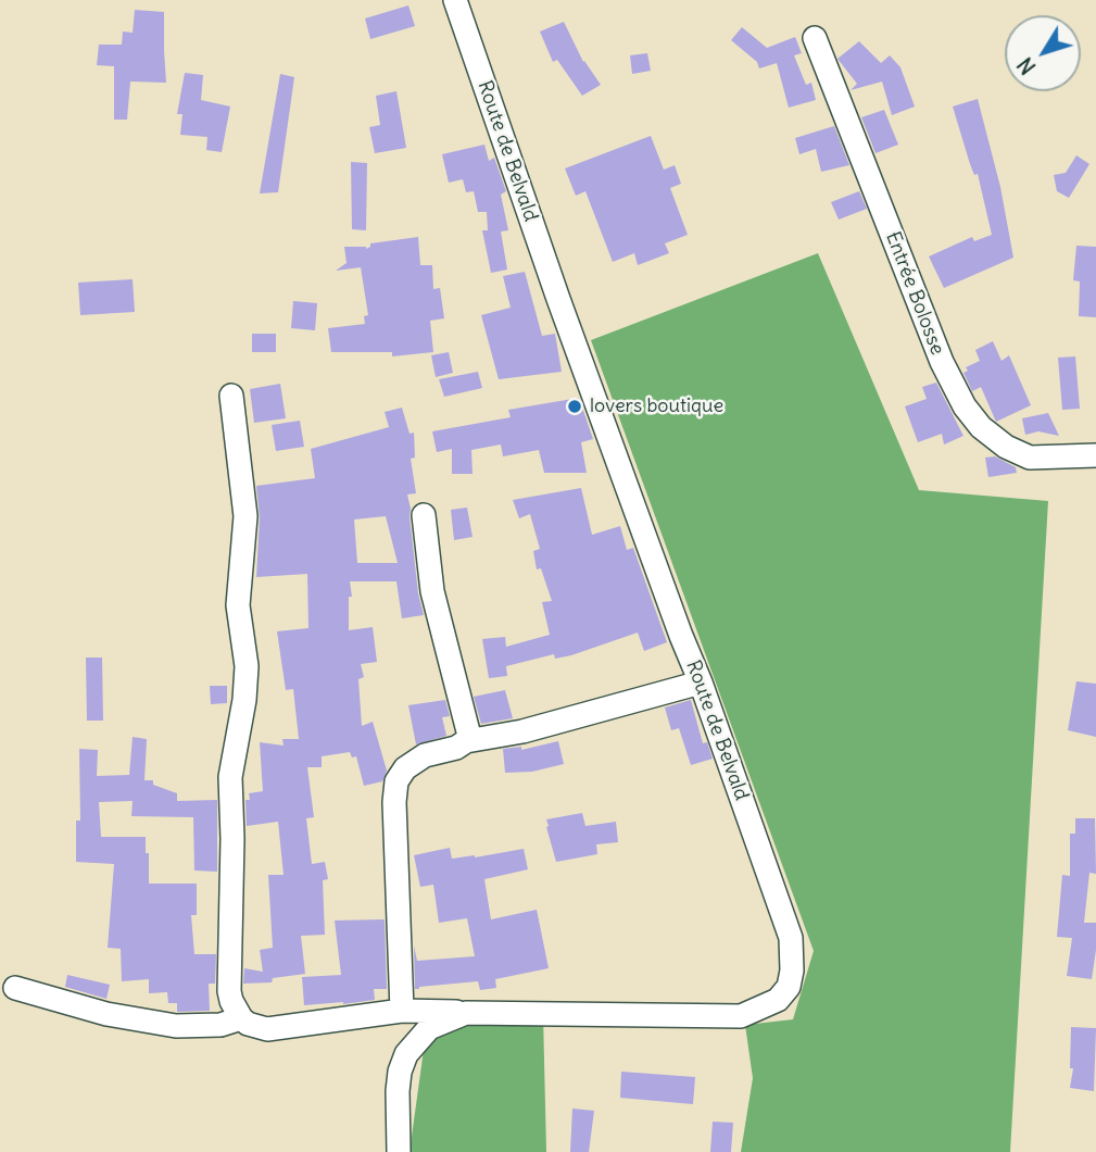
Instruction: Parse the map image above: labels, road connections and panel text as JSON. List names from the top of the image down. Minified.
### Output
{"streets":{"street":["Route de Belvald","Entrée Bolosse"]},"places":["lovers boutique"],"north":"bottom left"}
